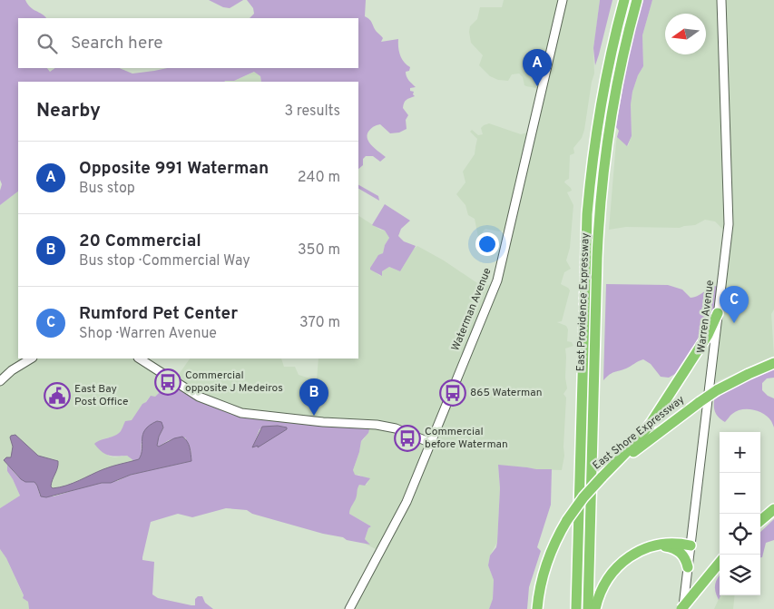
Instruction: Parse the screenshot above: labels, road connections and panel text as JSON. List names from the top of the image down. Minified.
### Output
{"streets":{"highway":["East Providence Expressway","East Shore Expressway"],"main road":["Waterman Avenue","Warren Avenue"]},"places":{"bus stop":["Commercial opposite J Medeiros","865 Waterman","Commercial before Waterman"],"public building":["East Bay Post Office"]},"north":"left","page":{"search":"Search here","pins":["A","C","B"],"heading":["Nearby","3 results"],"list":[{"mark":"A","name":"Opposite 991 Waterman","note":"Bus stop","value":"240 m"},{"mark":"B","name":"20 Commercial","note":"Bus stop · Commercial Way","value":"350 m"},{"mark":"C","name":"Rumford Pet Center","note":"Shop · Warren Avenue","value":"370 m"}],"map_buttons":["+","−"]}}
